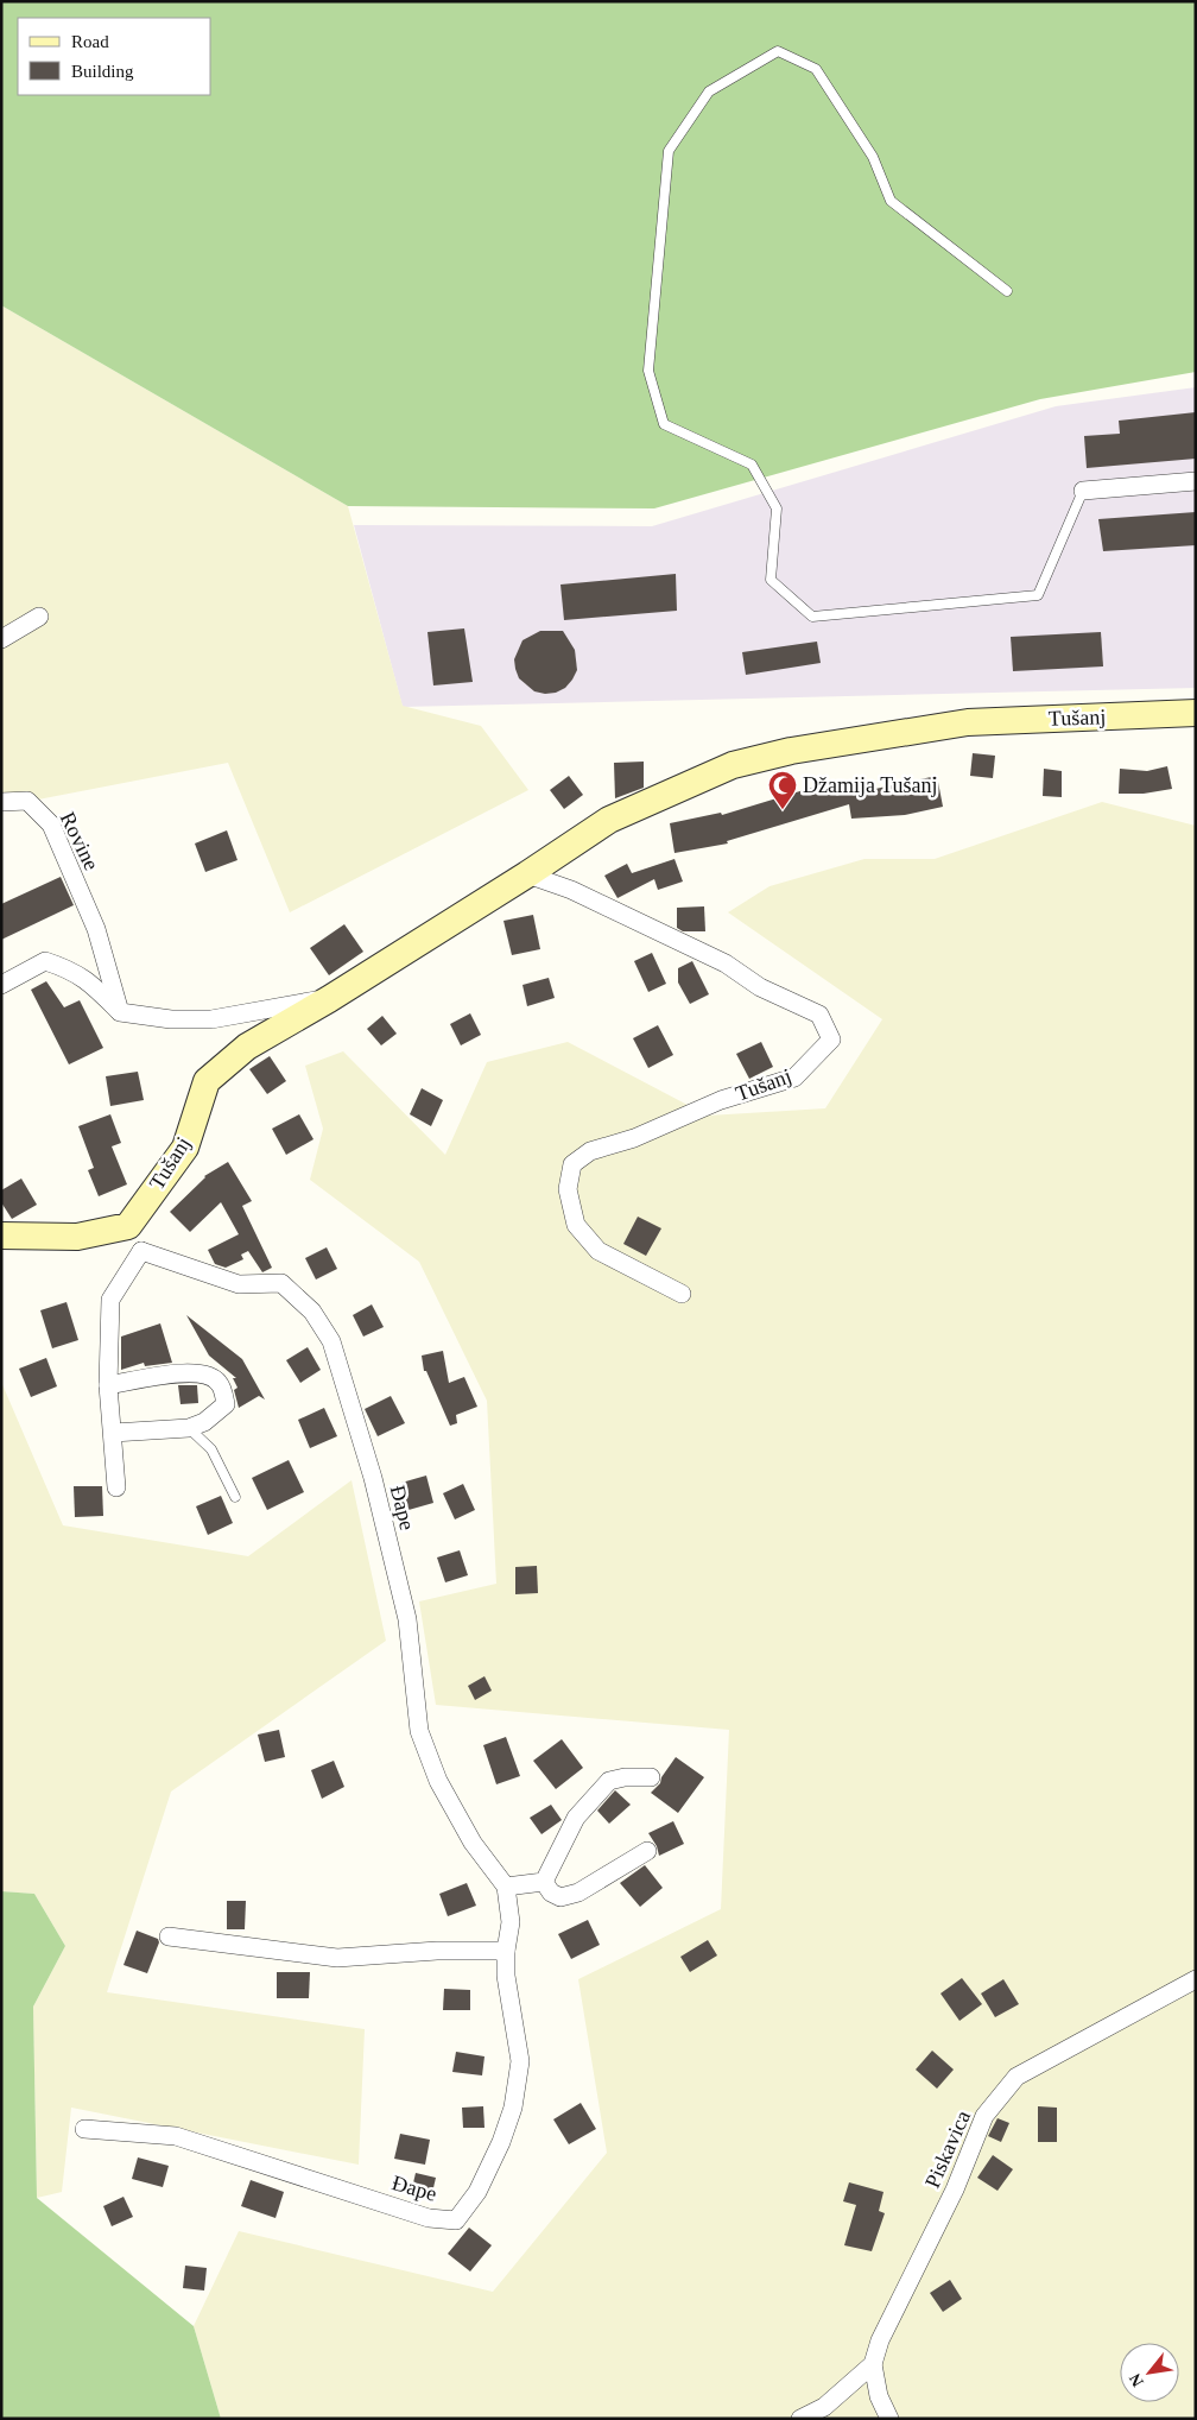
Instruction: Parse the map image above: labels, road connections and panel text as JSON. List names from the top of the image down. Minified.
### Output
{"streets":{"street":["Tušanj","Rovine","Đape","Piskavica"]},"crossings":[["Tušanj","Rovine"]],"places":{"mosque":["Džamija Tušanj"]},"legend":["Road","Building"],"north":"bottom left"}
